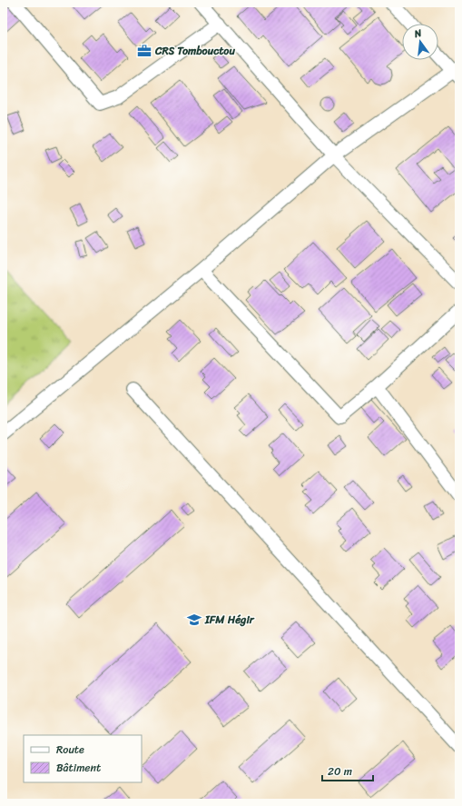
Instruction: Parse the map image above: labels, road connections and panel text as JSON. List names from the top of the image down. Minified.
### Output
{"places":{"office":["CRS Tombouctou"],"school or university":["IFM Hégir"]},"legend":["Route","Bâtiment"],"scale_bar":"20 m","north":"top"}
